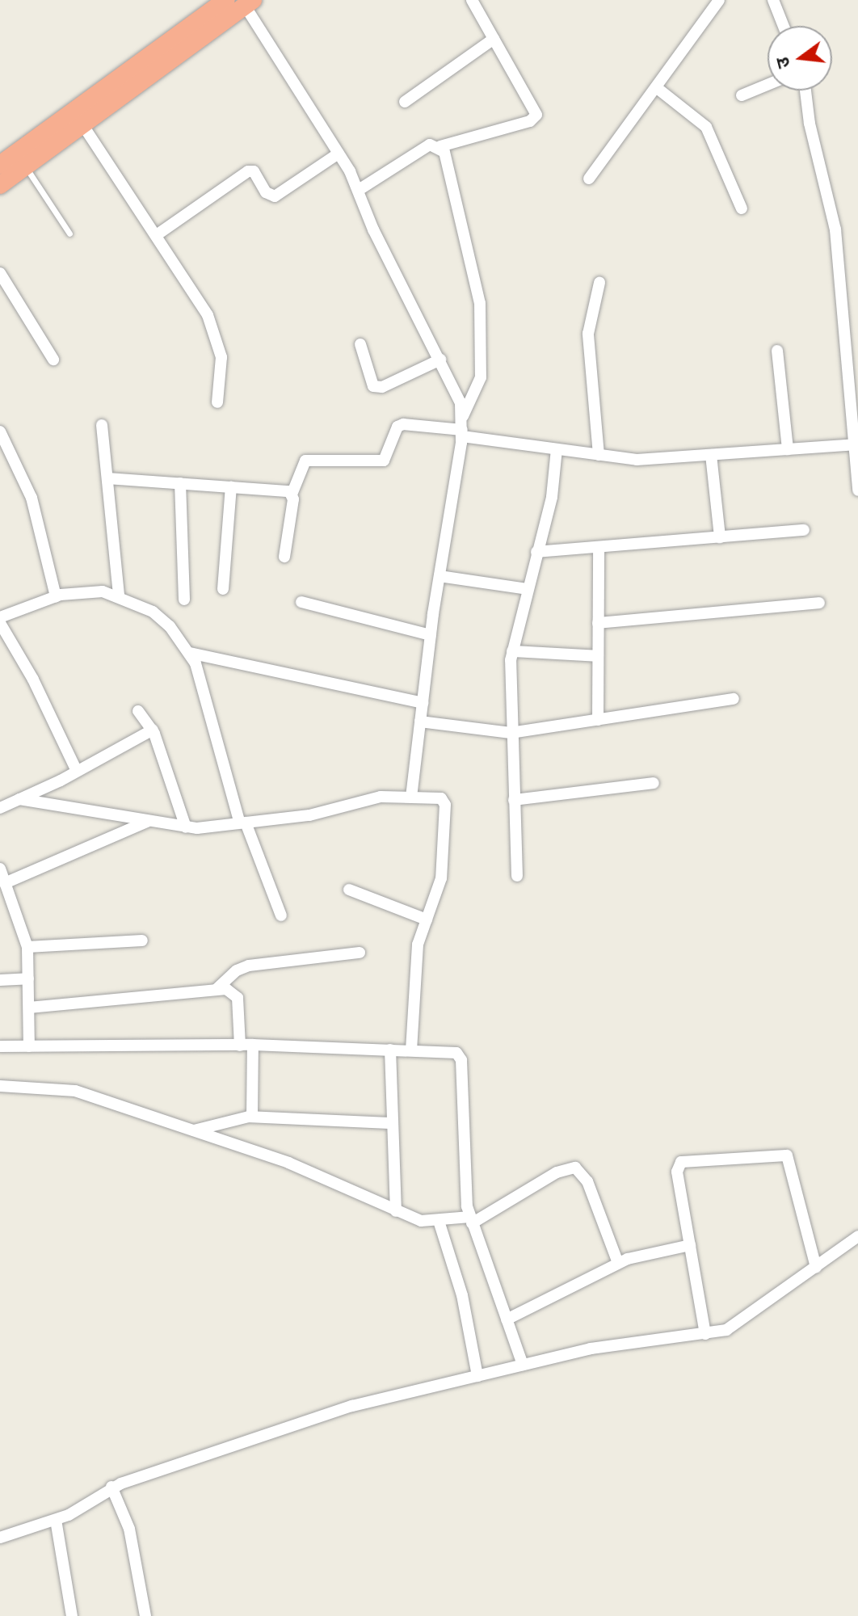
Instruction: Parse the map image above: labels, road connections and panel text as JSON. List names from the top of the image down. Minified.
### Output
{"north":"left"}
